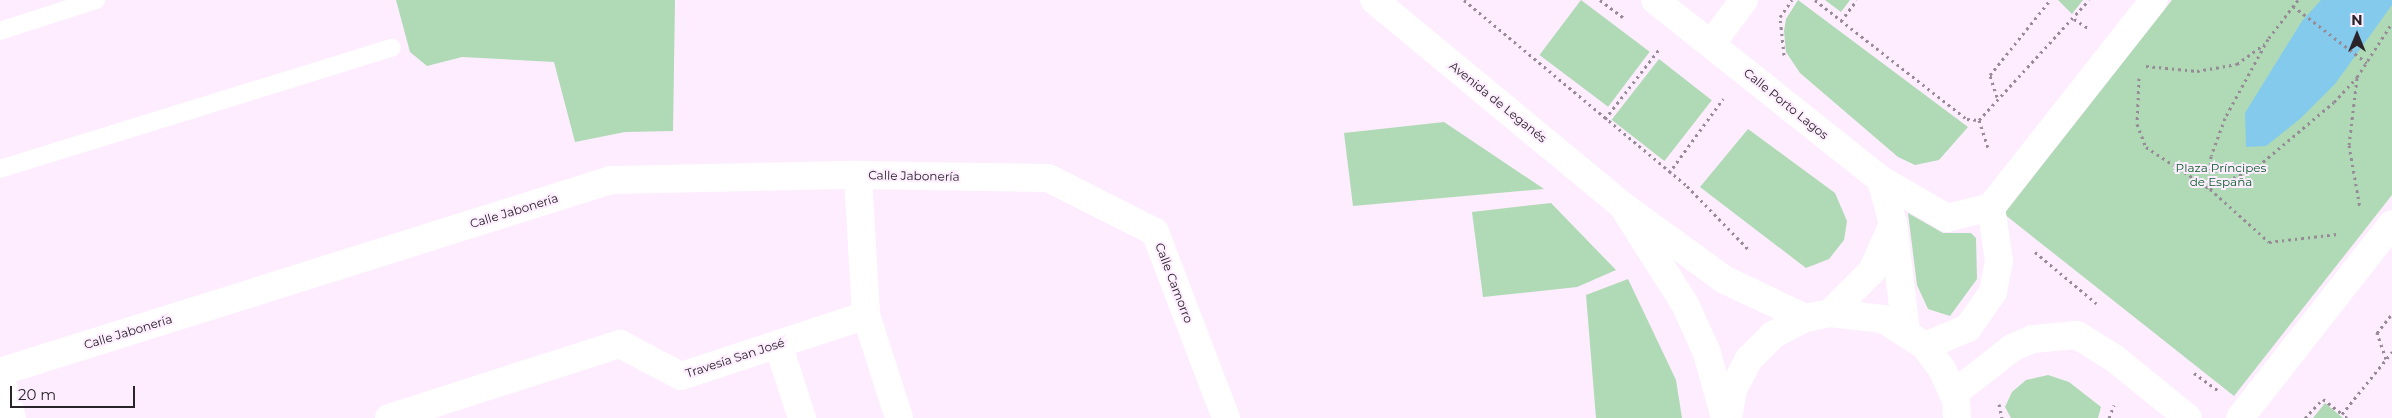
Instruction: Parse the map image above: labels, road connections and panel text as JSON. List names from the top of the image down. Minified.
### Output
{"streets":{"street":["Avenida de Leganés","Calle Porto Lagos","Calle Jabonería","Calle Camorro","Travesía San José"]},"crossings":[["Calle Jabonería","Calle Camorro"]],"parks":["Plaza Príncipes de España"],"scale_bar":"20 m","north":"top"}
